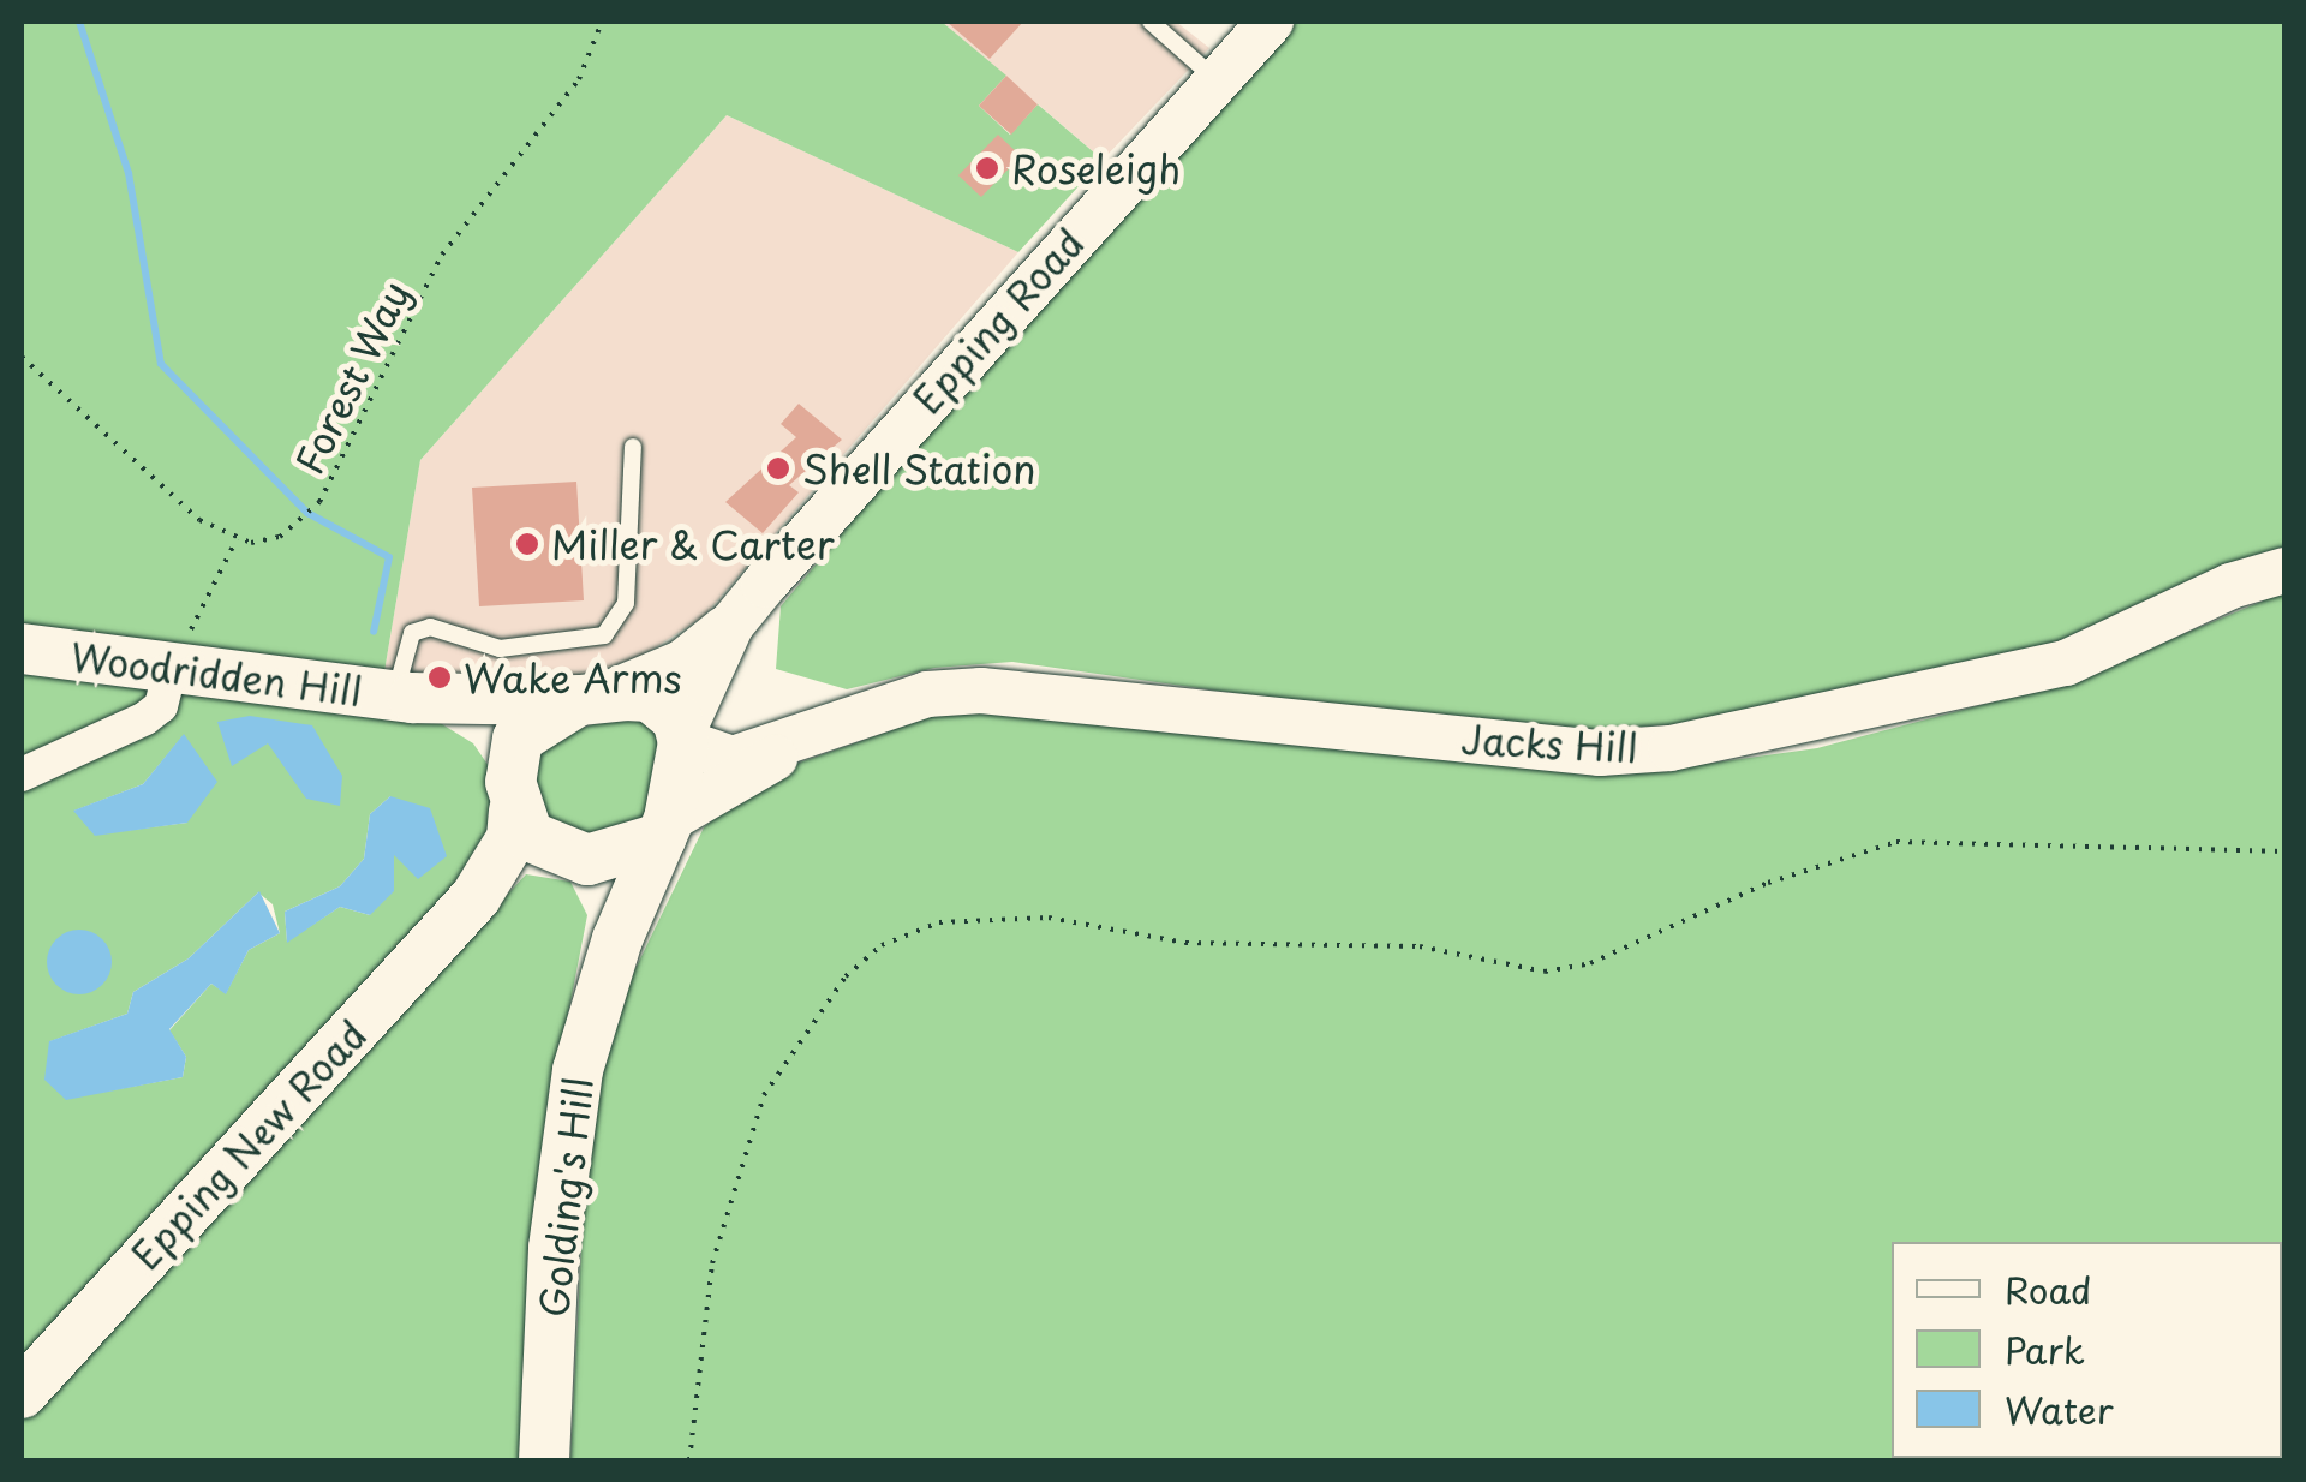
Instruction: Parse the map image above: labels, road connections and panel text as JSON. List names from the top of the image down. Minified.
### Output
{"streets":{"main road":["Epping Road","Woodridden Hill","Jacks Hill","Epping New Road","Golding's Hill"],"path":["Forest Way"]},"crossings":[["Epping Road","Woodridden Hill"],["Epping Road","Epping New Road"],["Epping Road","Golding's Hill"],["Woodridden Hill","Epping New Road"],["Woodridden Hill","Golding's Hill"],["Epping New Road","Golding's Hill"]],"places":["Roseleigh","Shell Station","Miller & Carter","Wake Arms"],"legend":["Road","Park","Water"]}
